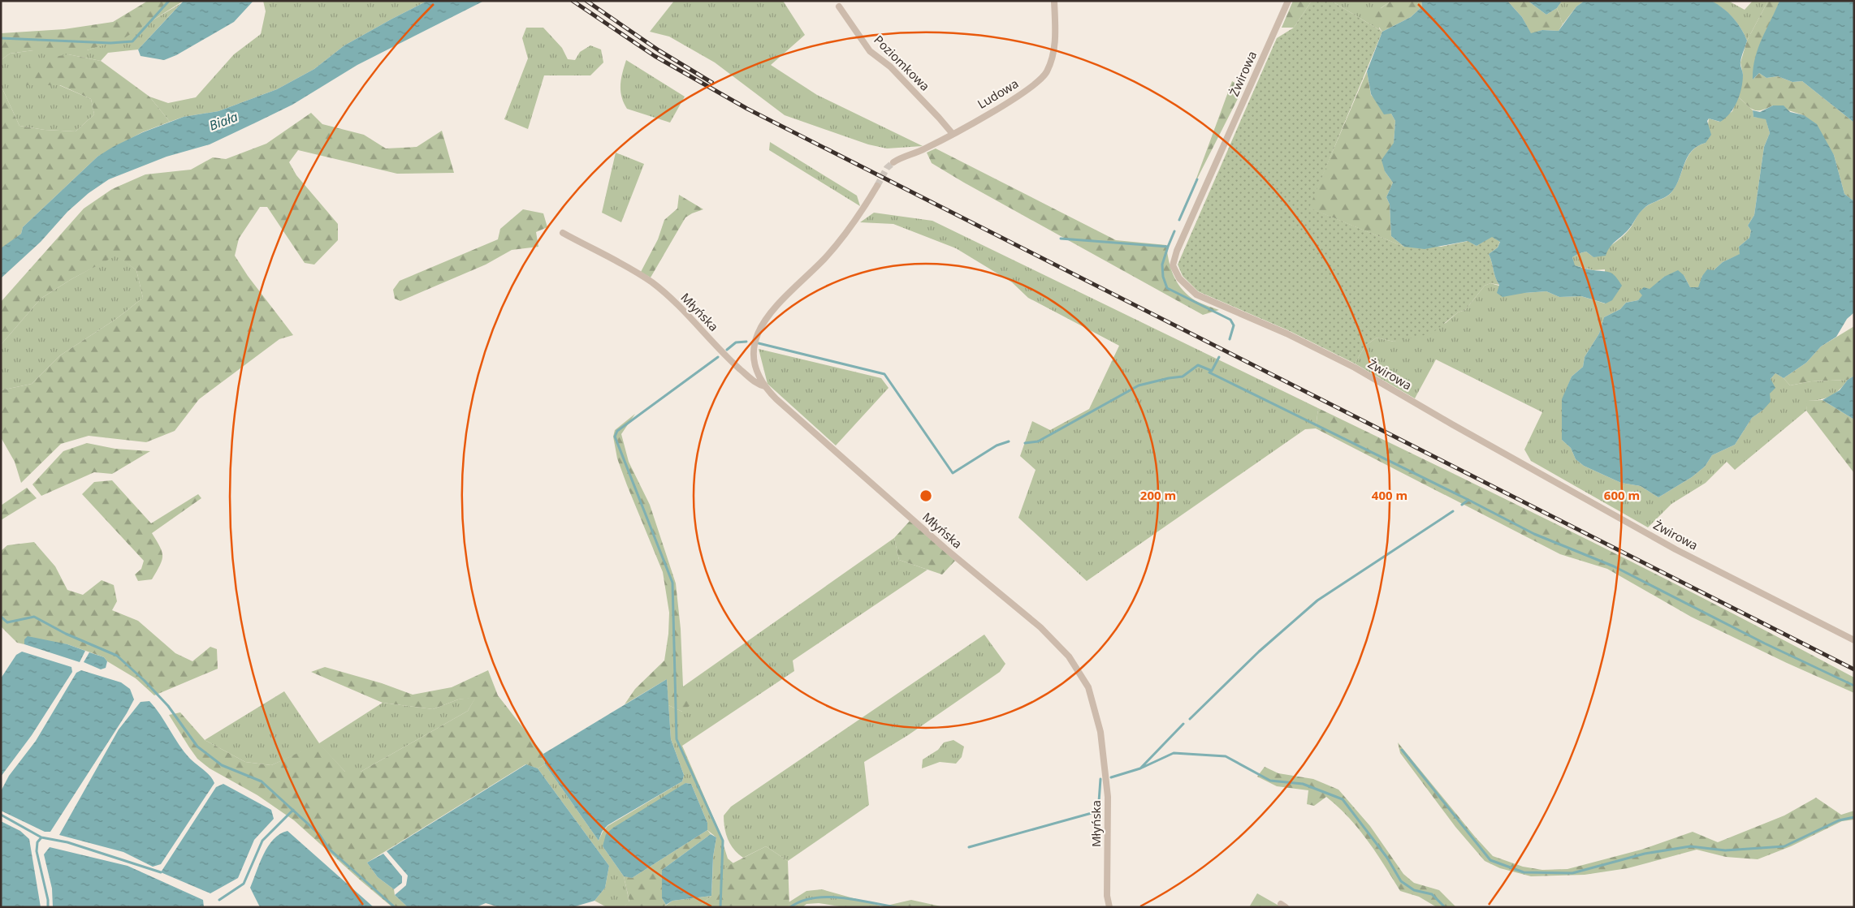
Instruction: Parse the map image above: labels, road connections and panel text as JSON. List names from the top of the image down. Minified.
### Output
{"streets":{"street":["Poziomkowa","Żwirowa","Ludowa","Młyńska"]},"crossings":[["Poziomkowa","Ludowa"]],"water":["Biała"],"rings":["200 m","400 m","600 m"]}
